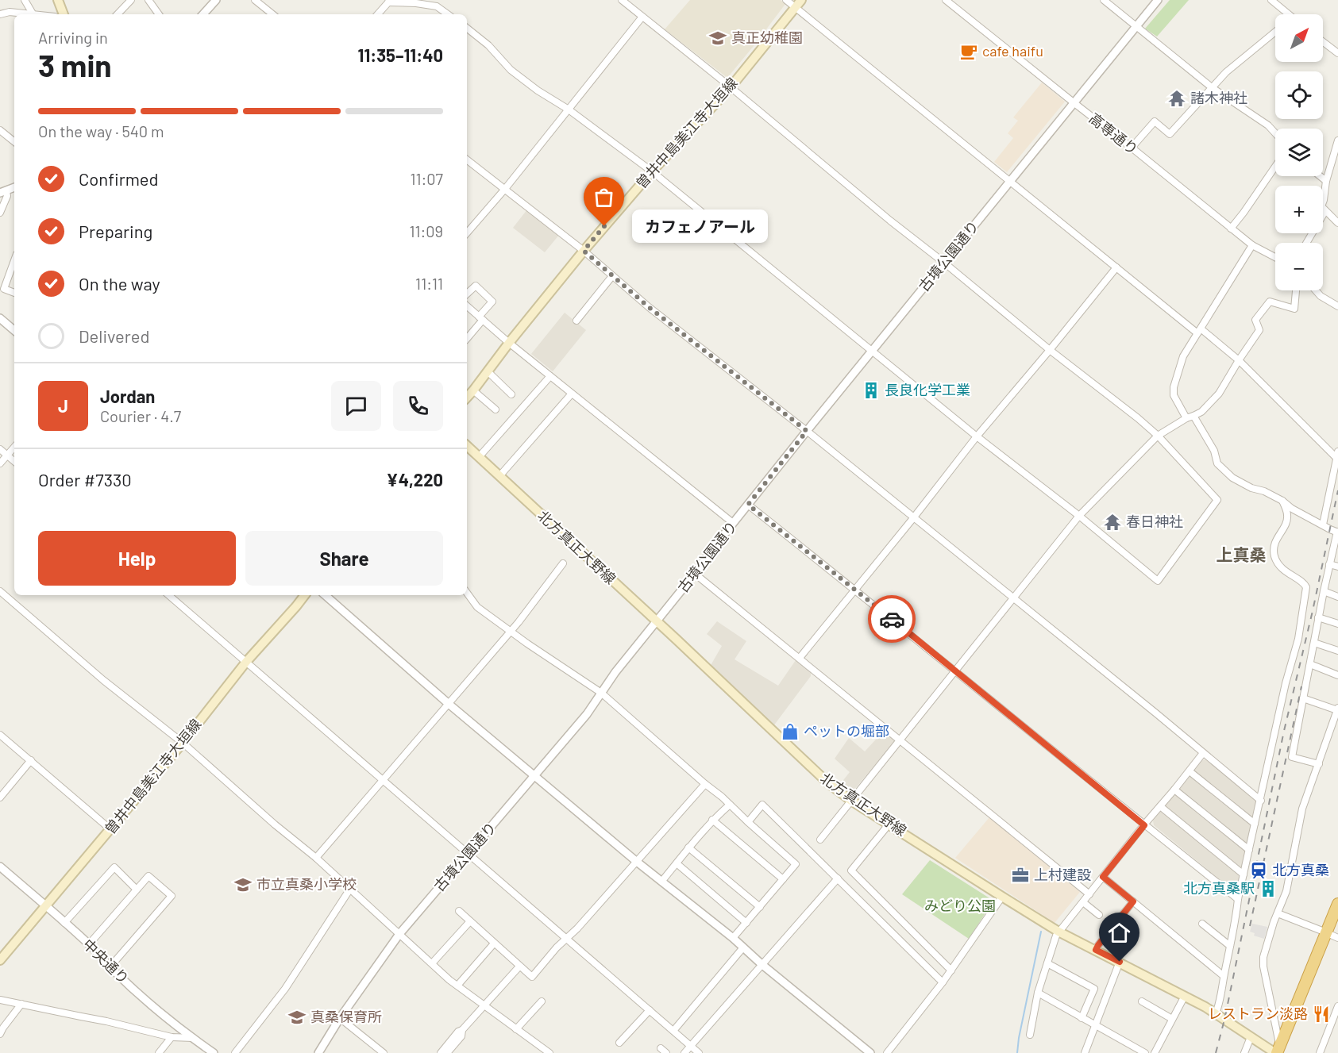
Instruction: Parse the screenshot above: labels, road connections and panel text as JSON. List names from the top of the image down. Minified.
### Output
{"streets":{"main road":["曽井中島美江寺大垣線","北方真正大野線"],"street":["高専通り","古墳公園通り","中央通り"]},"crossings":[["曽井中島美江寺大垣線","中央通り"],["高専通り","古墳公園通り"],["古墳公園通り","北方真正大野線"]],"districts":["上真桑"],"parks":["みどり公園"],"places":{"school or university":["真正幼稚園","市立真桑小学校","真桑保育所"],"cafe":["cafe haifu"],"temple":["諸木神社","春日神社"],"other":["カフェノアール"],"building":["長良化学工業","北方真桑駅"],"shop":["ペットの堀部"],"station":["北方真桑"],"office":["上村建設"],"restaurant":["レストラン淡路"]},"north":"top right","page":{"map_buttons":["+","−"],"heading":["3 min","Arriving in","11:35–11:40"],"panel":["Jordan","Courier · 4.7","Order #7330","¥4,220"],"bar":"On the way · 540 m","list":[["Confirmed","11:07"],["Preparing","11:09"],["On the way","11:11"],"Delivered"],"bubble":"カフェノアール","round":"J","buttons":["Help","Share"]}}
